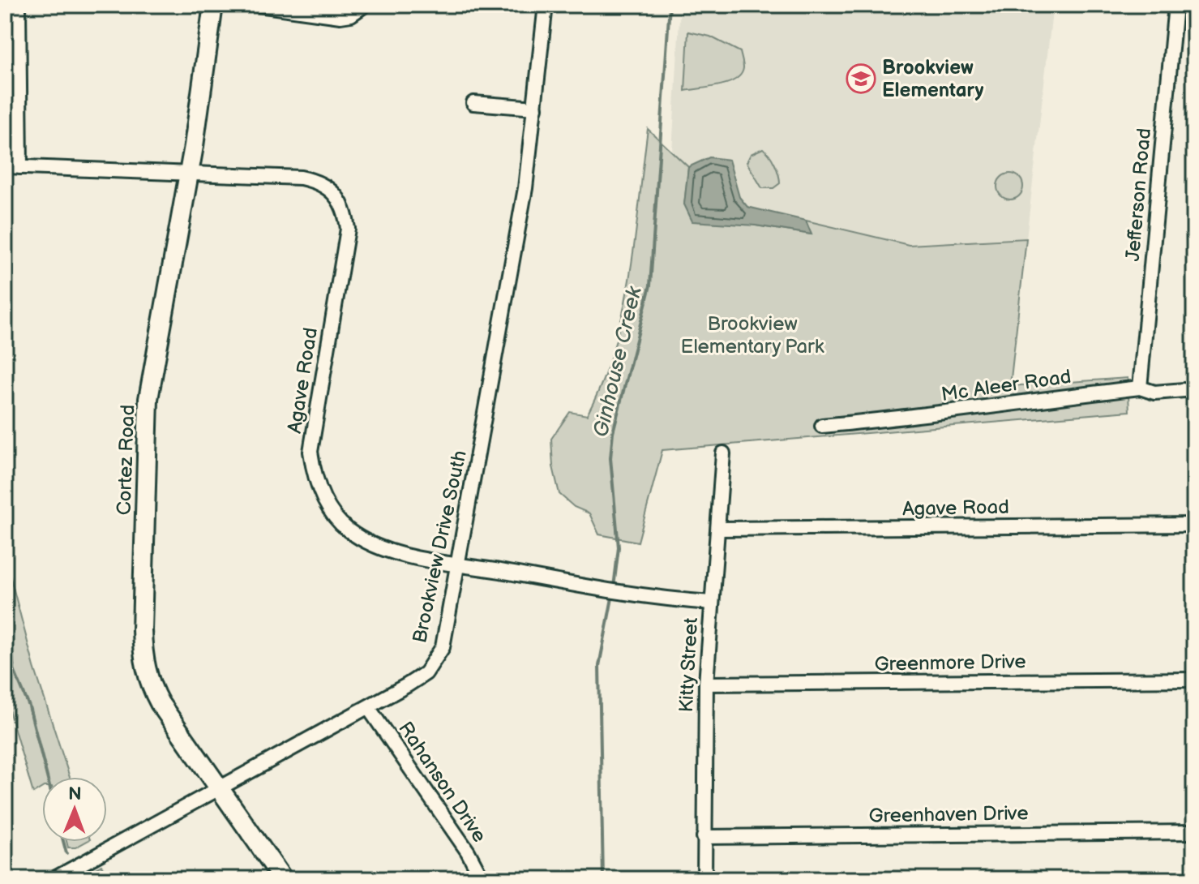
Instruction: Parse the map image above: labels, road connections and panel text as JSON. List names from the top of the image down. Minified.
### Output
{"streets":{"street":["Jefferson Road","Agave Road","Mc Aleer Road","Cortez Road","Brookview Drive South","Greenmore Drive","Kitty Street","Rahanson Drive","Greenhaven Drive"]},"crossings":[["Jefferson Road","Mc Aleer Road"],["Agave Road","Cortez Road"],["Agave Road","Brookview Drive South"],["Agave Road","Kitty Street"],["Cortez Road","Brookview Drive South"],["Brookview Drive South","Rahanson Drive"],["Greenmore Drive","Kitty Street"],["Kitty Street","Greenhaven Drive"]],"water":["Ginhouse Creek"],"parks":["Brookview Elementary Park"],"places":{"school or university":["Brookview Elementary"]},"north":"top"}
